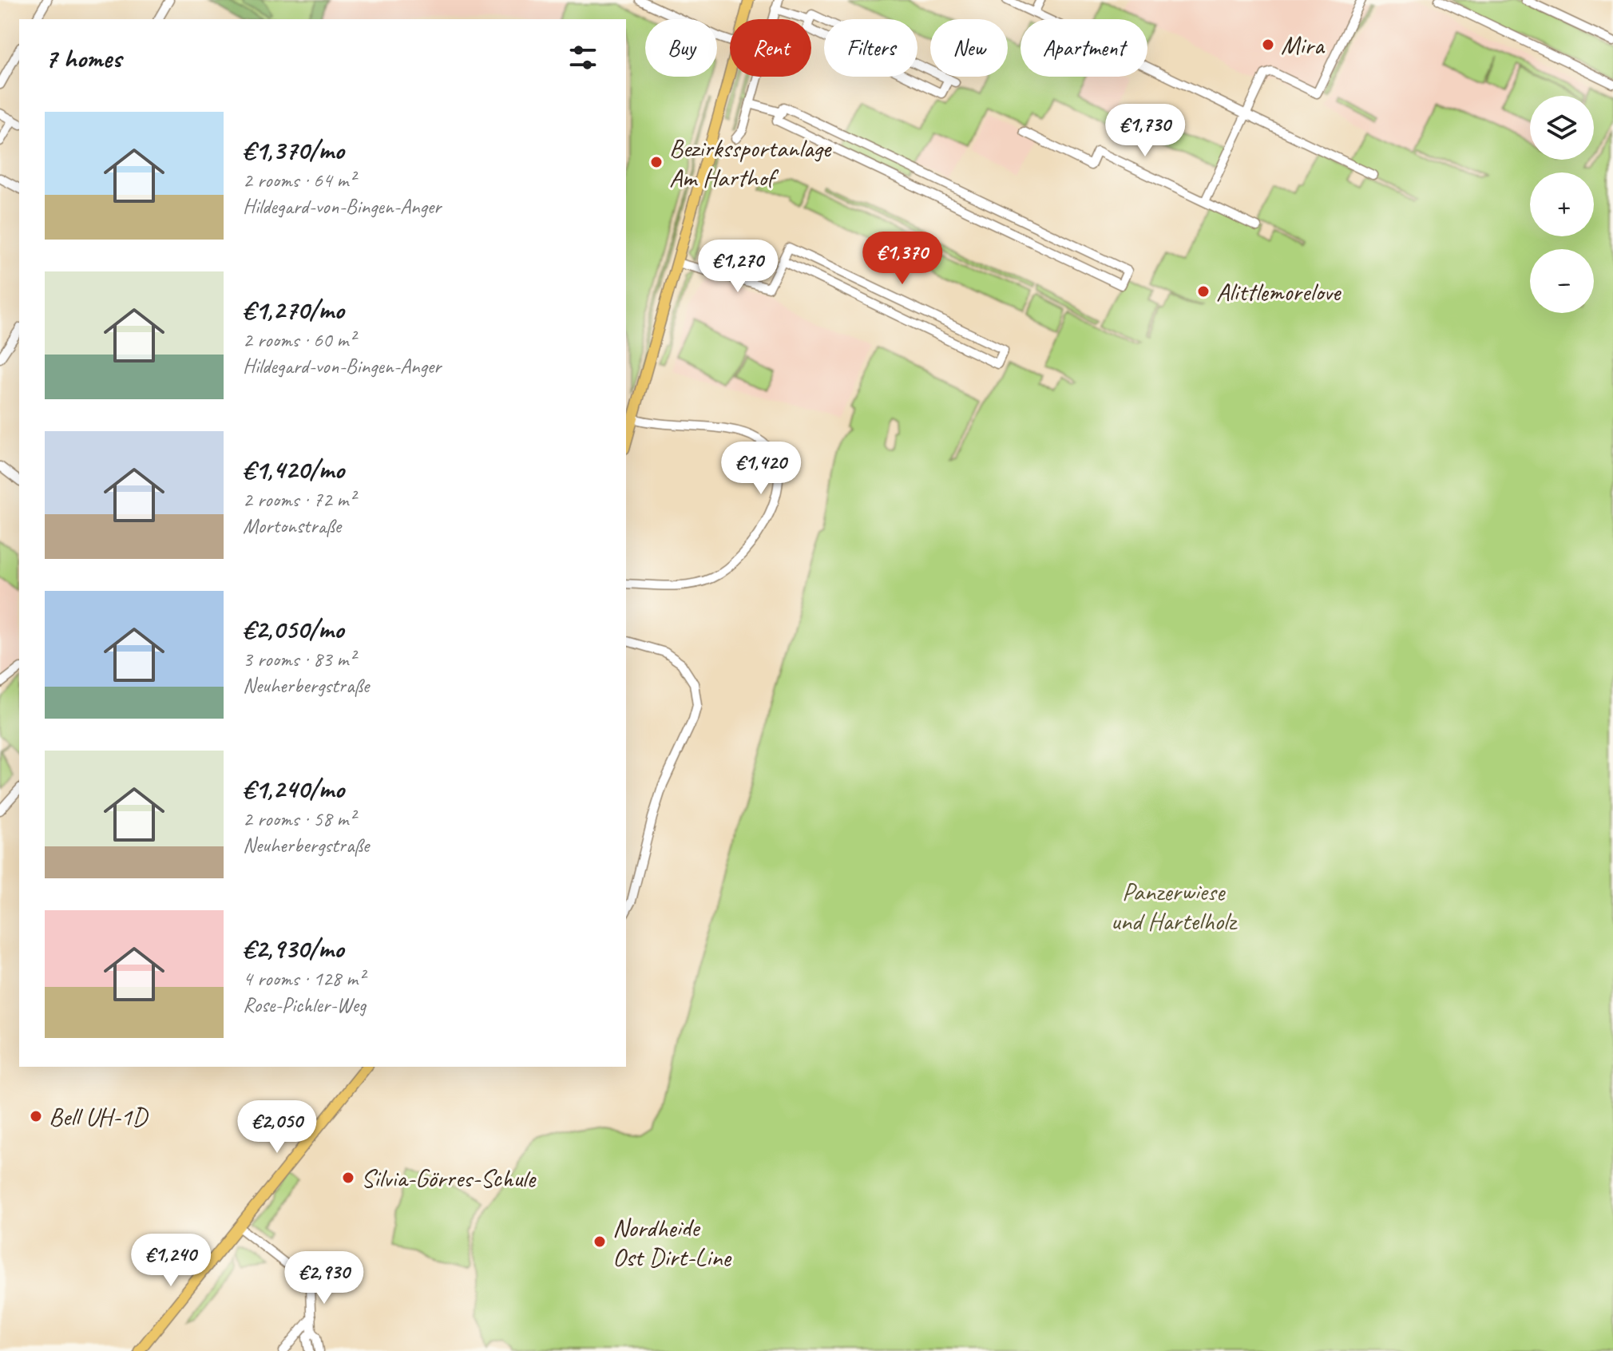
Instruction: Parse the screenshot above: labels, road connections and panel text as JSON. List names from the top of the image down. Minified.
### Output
{"parks":["Panzerwiese und Hartelholz"],"places":["Mira","Bezirkssportanlage Am Harthof","Alittlemorelove","Bell UH-1D","Silvia-Görres-Schule","Nordheide Ost Dirt-Line"],"page":{"chip":["Buy","Rent","Filters","New","Apartment"],"heading":"7 homes","map_buttons":["+","−"],"list":[{"name":"€1,370/mo","note":"2 rooms · 64 m² · Hildegard-von-Bingen-Anger"},{"name":"€1,270/mo","note":"2 rooms · 60 m² · Hildegard-von-Bingen-Anger"},{"name":"€1,420/mo","note":"2 rooms · 72 m² · Mortonstraße"},{"name":"€2,050/mo","note":"3 rooms · 83 m² · Neuherbergstraße"},{"name":"€1,240/mo","note":"2 rooms · 58 m² · Neuherbergstraße"},{"name":"€2,930/mo","note":"4 rooms · 128 m² · Rose-Pichler-Weg"}],"price":["€1,730","€1,370","€1,270","€1,420","€2,050","€1,240","€2,930"]}}
